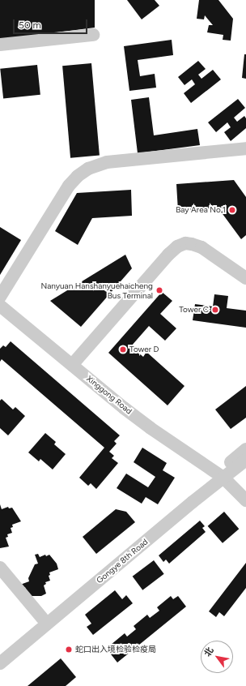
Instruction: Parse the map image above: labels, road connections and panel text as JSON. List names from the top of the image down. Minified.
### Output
{"streets":{"street":["Xinggong Road","Gongye 8th Road"]},"crossings":[["Xinggong Road","Gongye 8th Road"]],"places":["Bay Area No.1","Nanyuan Hanshanyuehaicheng Bus Terminal","Tower C","Tower D","蛇口出入境检验检疫局"],"scale_bar":"50 m","north":"top left"}
